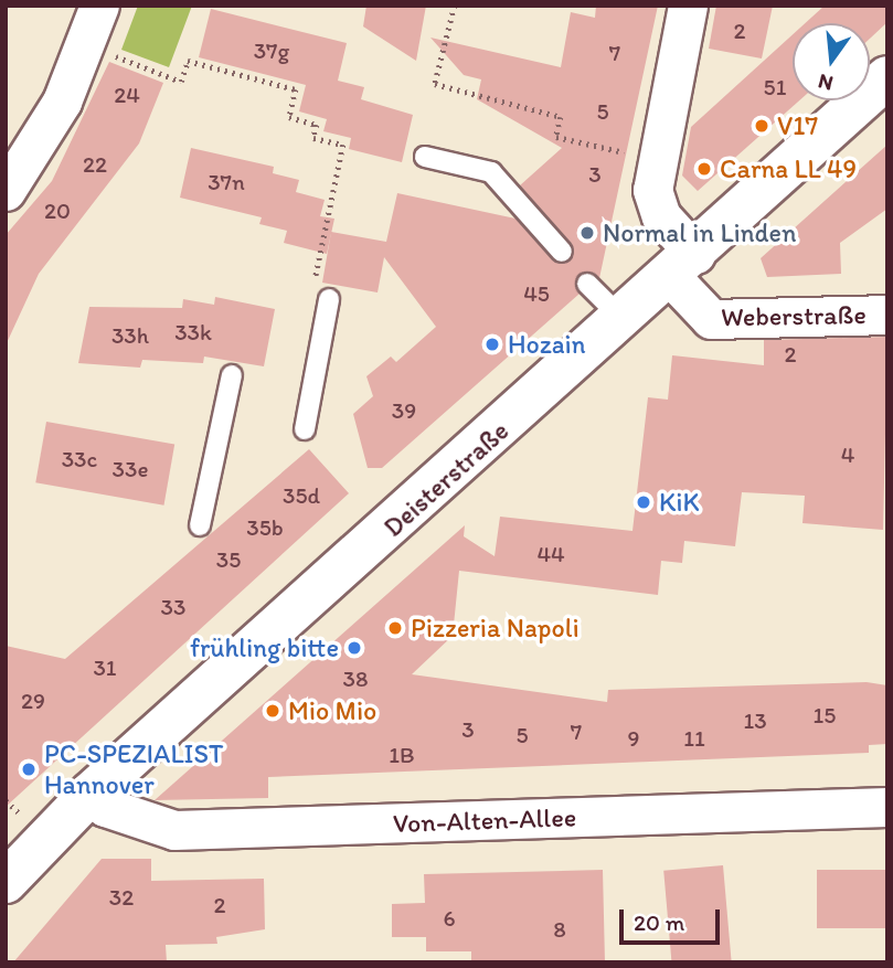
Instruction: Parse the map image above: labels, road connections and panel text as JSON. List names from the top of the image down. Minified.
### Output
{"streets":{"street":["Weberstraße","Deisterstraße","Von-Alten-Allee"]},"crossings":[["Weberstraße","Deisterstraße"],["Deisterstraße","Von-Alten-Allee"]],"places":["V17","Carna LL 49","Normal in Linden","Hozain","KiK","Pizzeria Napoli","frühling bitte","Mio Mio","PC-SPEZIALIST Hannover"],"house_numbers":["2","37g","7","51","24","5","22","3","37n","20","45","33k","33h","2","39","4","33c","33e","35d","35b","44","35","33","31","38","29","15","13","3","7","5","9","11","1B","32","2","6","8"],"scale_bar":"20 m","north":"bottom"}
